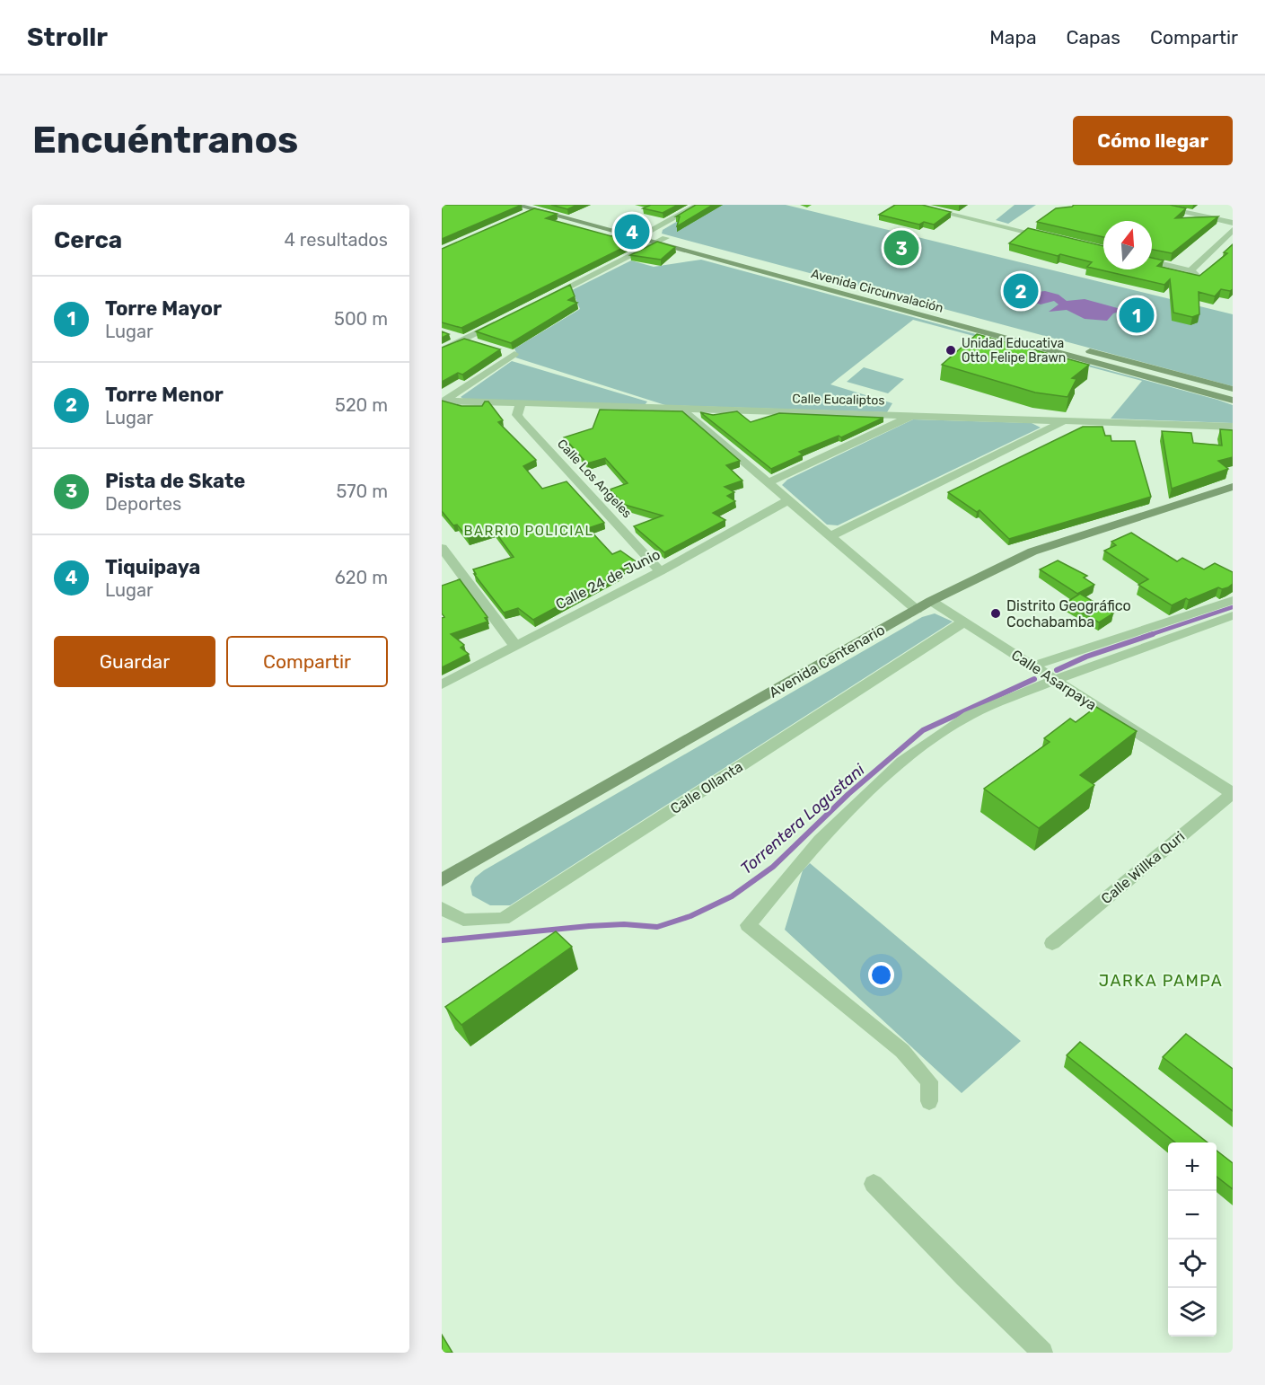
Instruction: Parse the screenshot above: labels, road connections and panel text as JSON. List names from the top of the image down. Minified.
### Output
{"streets":{"main road":["Avenida Circunvalación","Avenida Centenario"],"street":["Calle Eucaliptos","Calle Los Angeles","Calle 24 de Junio","Calle Asarpaya","Calle Ollanta","Calle Willka Quri"]},"crossings":[["Calle Eucaliptos","Calle Los Angeles"],["Calle Los Angeles","Calle 24 de Junio"],["Avenida Centenario","Calle Asarpaya"],["Calle Asarpaya","Calle Ollanta"],["Calle Asarpaya","Calle Willka Quri"]],"districts":["BARRIO POLICIAL","JARKA PAMPA"],"water":["Torrentera Logustani"],"places":["Unidad Educativa Otto Felipe Brawn","Distrito Geográfico Cochabamba"],"north":"top","page":{"header":"Strollr","nav":["Mapa","Capas","Compartir"],"buttons":["Cómo llegar",["Guardar","Compartir"]],"title":"Encuéntranos","heading":["Cerca","4 resultados"],"pins":["4","3","2","1"],"list":[{"mark":"1","name":"Torre Mayor","note":"Lugar","value":"500 m"},{"mark":"2","name":"Torre Menor","note":"Lugar","value":"520 m"},{"mark":"3","name":"Pista de Skate","note":"Deportes","value":"570 m"},{"mark":"4","name":"Tiquipaya","note":"Lugar","value":"620 m"}],"map_buttons":["+","−"]}}
